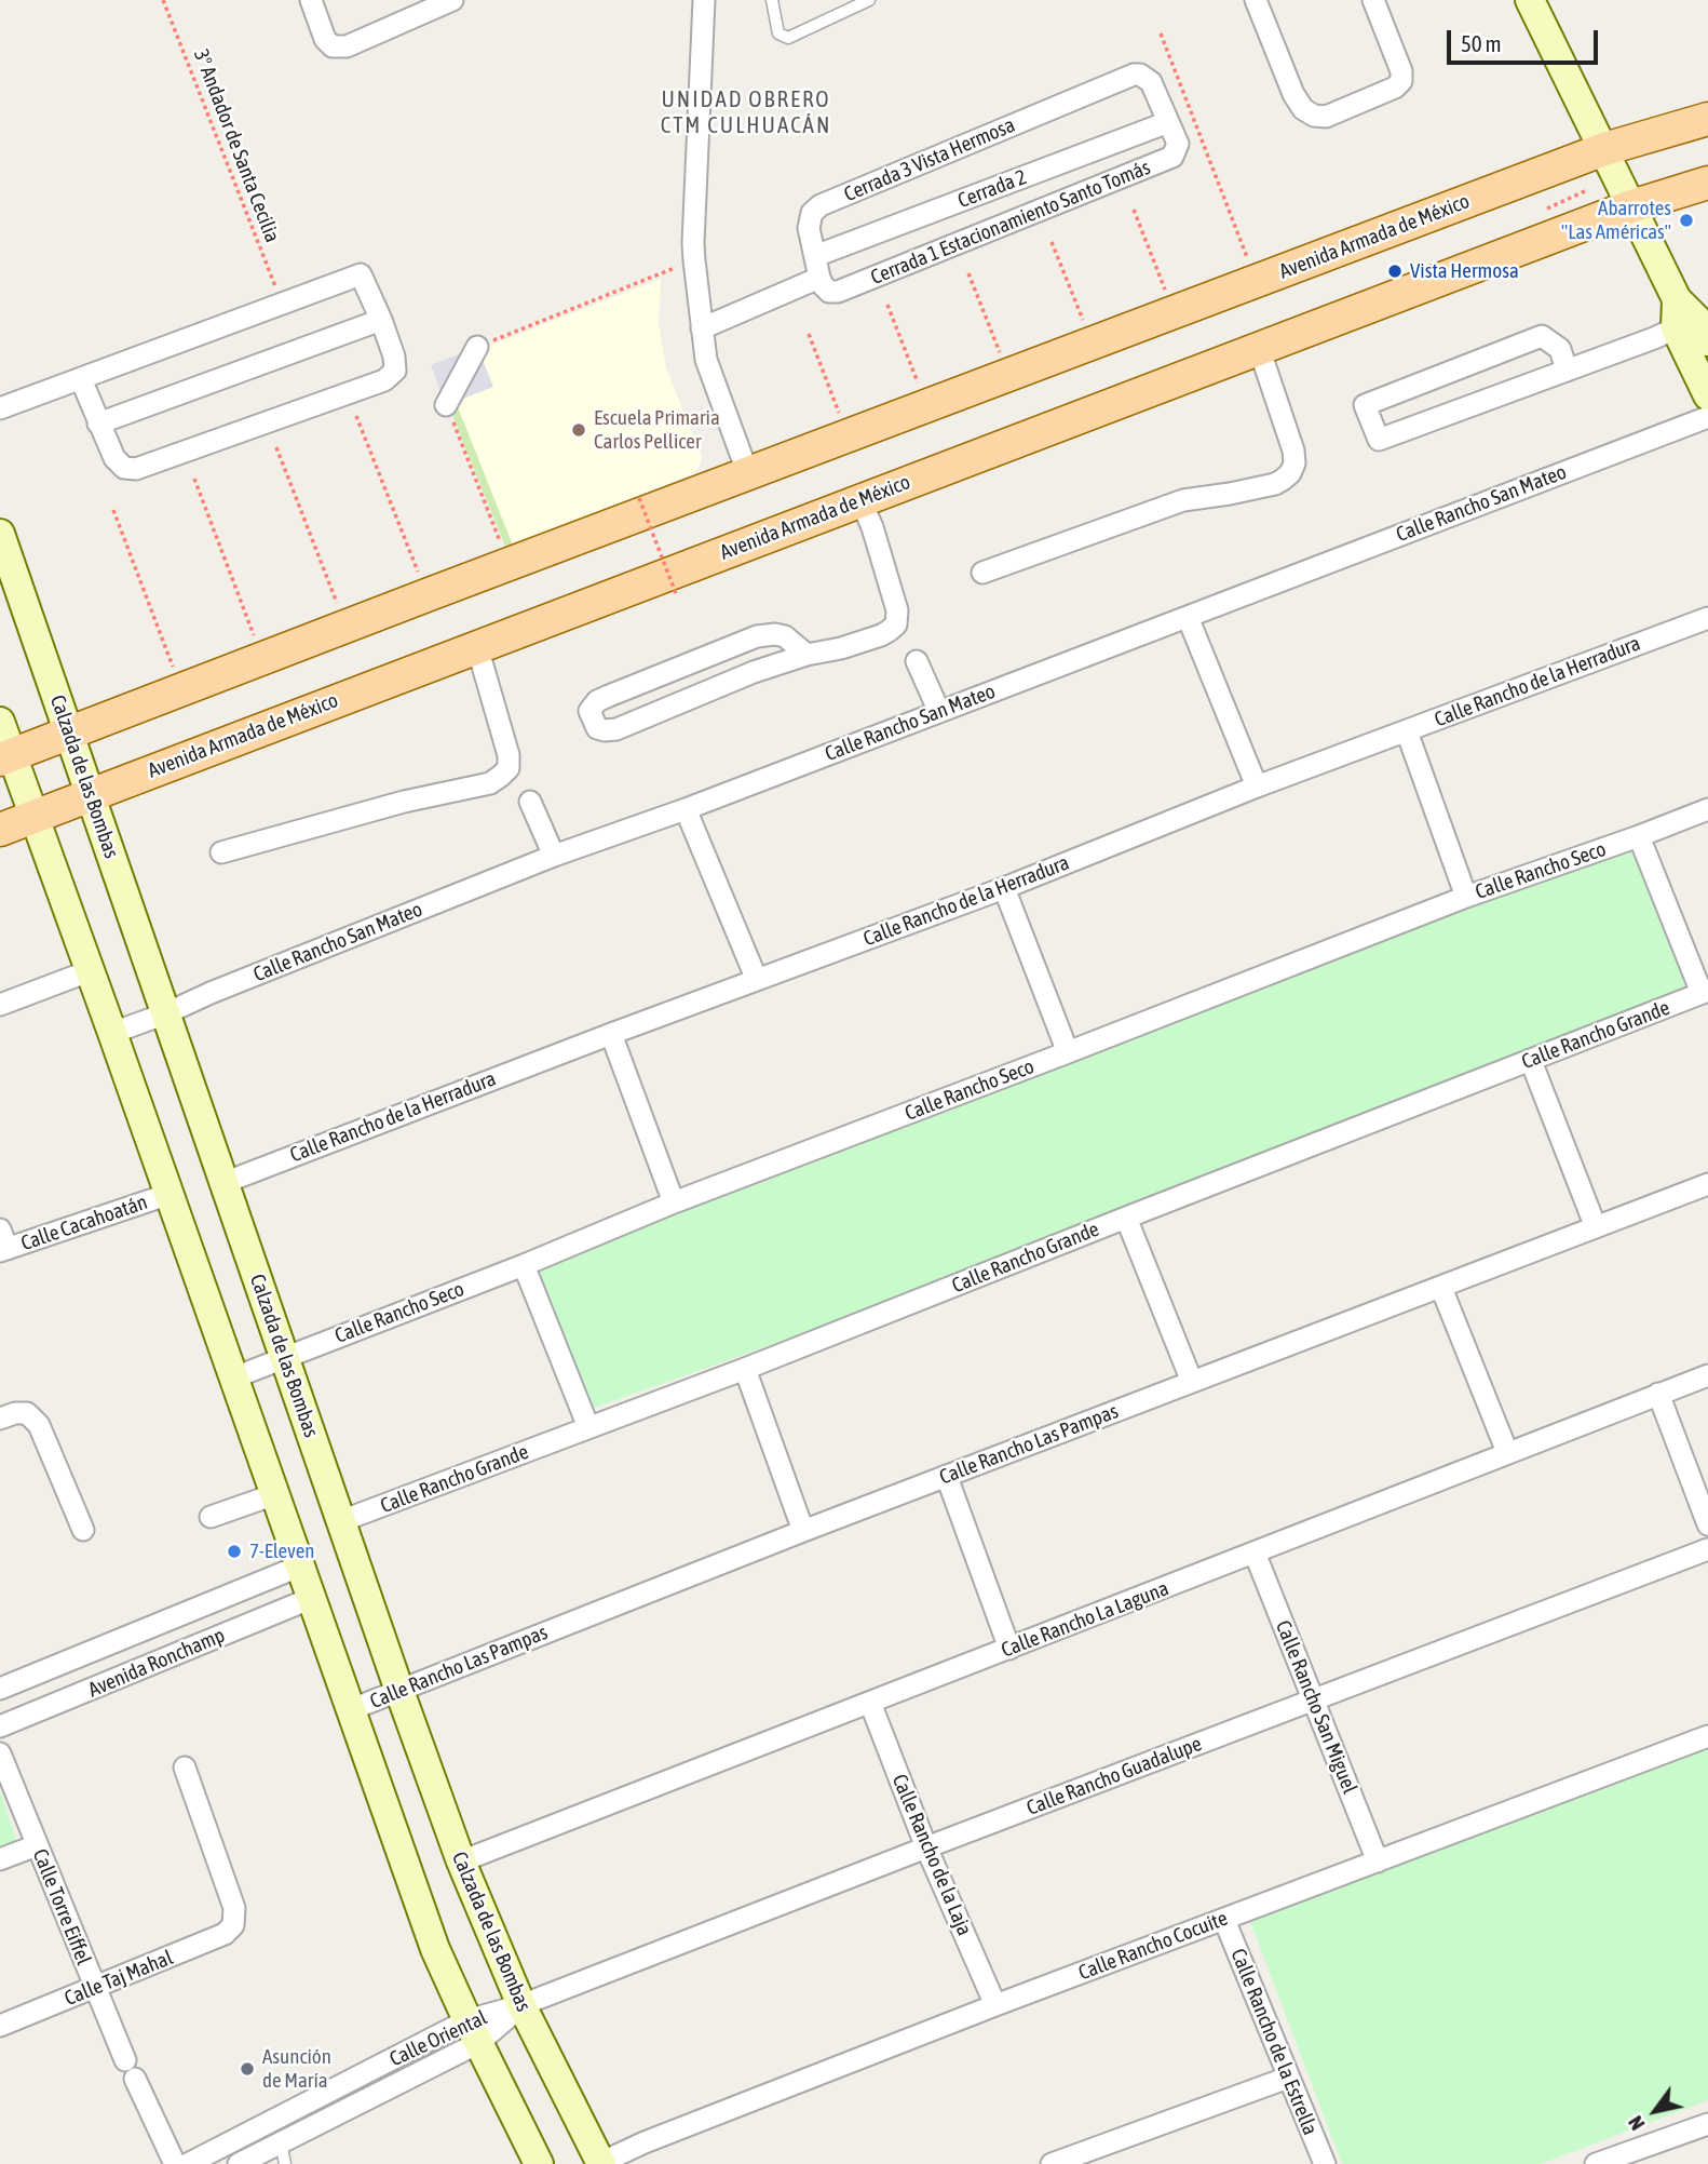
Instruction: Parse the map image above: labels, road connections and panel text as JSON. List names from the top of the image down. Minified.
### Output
{"streets":{"main road":["Avenida Armada de México","Calzada de las Bombas"],"street":["Cerrada 3 Vista Hermosa","Cerrada 2","Cerrada 1 Estacionamiento Santo Tomás","Calle Rancho San Mateo","Calle Rancho de la Herradura","Calle Rancho Seco","Calle Rancho Grande","Calle Cacahoatán","Calle Rancho Las Pampas","Calle Rancho La Laguna","Avenida Ronchamp","Calle Rancho San Miguel","Calle Rancho Guadalupe","Calle Rancho de la Laja","Calle Torre Eiffel","Calle Rancho Cocuite","Calle Taj Mahal","Calle Oriental","Calle Rancho de la Estrella"],"path":["3° Andador de Santa Cecilia"]},"crossings":[["Cerrada 3 Vista Hermosa","Cerrada 2"],["Cerrada 3 Vista Hermosa","Cerrada 1 Estacionamiento Santo Tomás"],["Cerrada 2","Cerrada 1 Estacionamiento Santo Tomás"],["Avenida Armada de México","Calzada de las Bombas"],["Calle Rancho San Mateo","Calzada de las Bombas"],["Calle Rancho de la Herradura","Calzada de las Bombas"],["Calzada de las Bombas","Calle Rancho Seco"],["Calzada de las Bombas","Calle Rancho Grande"],["Calzada de las Bombas","Calle Rancho Las Pampas"],["Calzada de las Bombas","Calle Rancho La Laguna"],["Calzada de las Bombas","Calle Rancho Guadalupe"],["Calzada de las Bombas","Calle Rancho Cocuite"],["Calzada de las Bombas","Calle Oriental"],["Calle Rancho La Laguna","Calle Rancho San Miguel"],["Calle Rancho La Laguna","Calle Rancho de la Laja"],["Calle Rancho San Miguel","Calle Rancho Guadalupe"],["Calle Rancho San Miguel","Calle Rancho Cocuite"],["Calle Rancho Guadalupe","Calle Rancho de la Laja"],["Calle Rancho Guadalupe","Calle Oriental"],["Calle Rancho de la Laja","Calle Rancho Cocuite"],["Calle Torre Eiffel","Calle Taj Mahal"],["Calle Rancho Cocuite","Calle Rancho de la Estrella"]],"districts":["UNIDAD OBRERO CTM CULHUACÁN"],"places":["Abarrotes \"Las Américas\"","Vista Hermosa","Escuela Primaria Carlos Pellicer","7-Eleven","Asunción de María"],"scale_bar":"50 m","north":"bottom left"}
